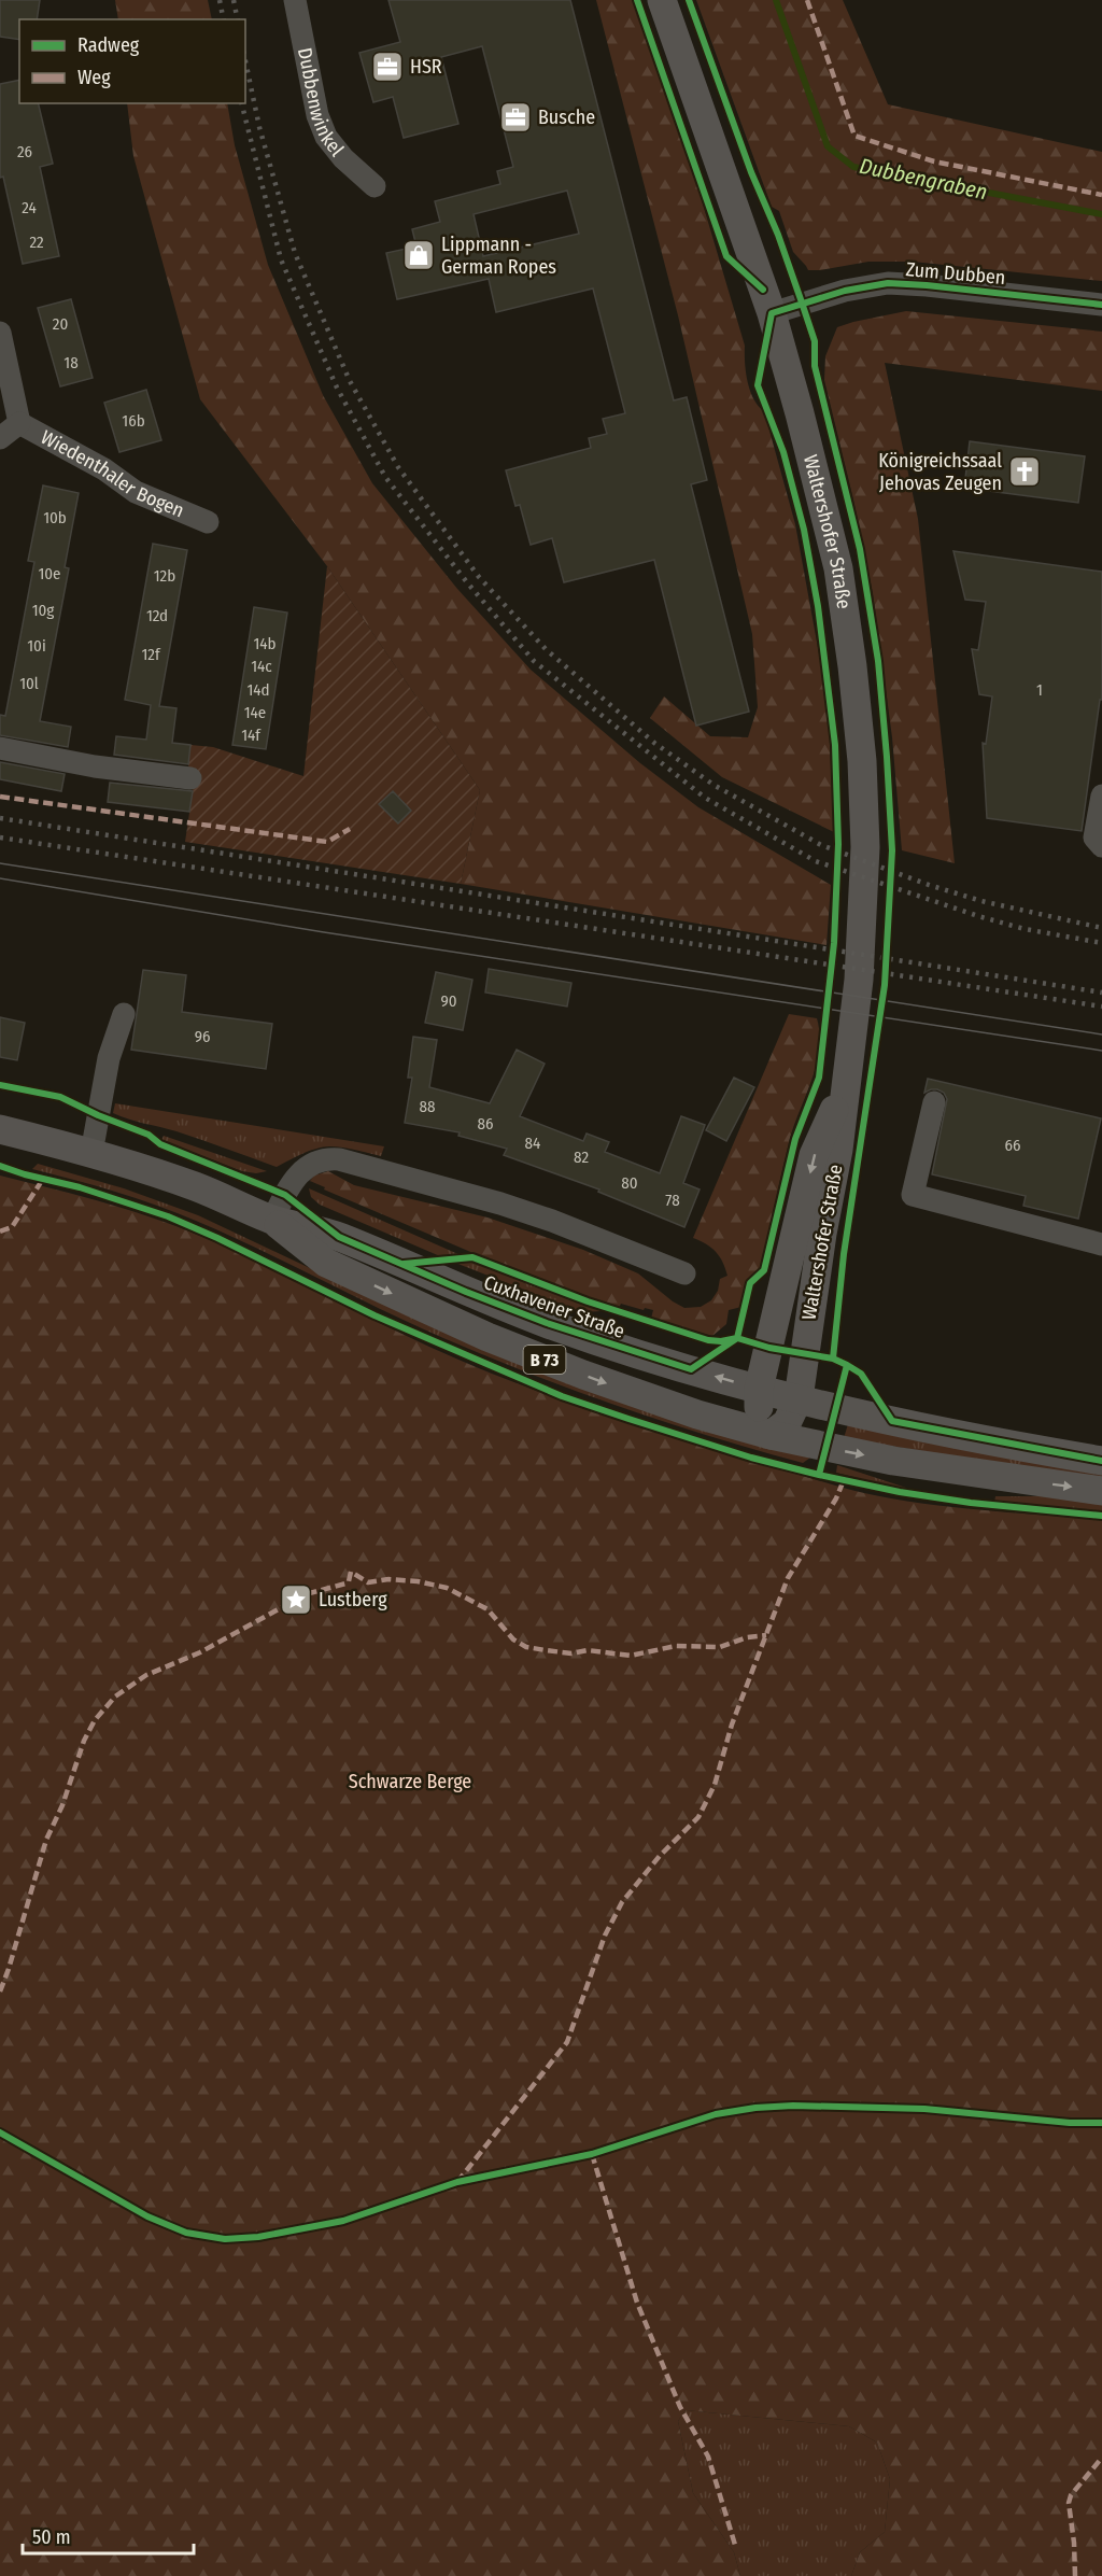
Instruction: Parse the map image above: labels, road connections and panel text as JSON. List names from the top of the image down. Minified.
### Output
{"streets":{"main road":["Waltershofer Straße","Cuxhavener Straße","B 73"],"street":["Dubbenwinkel","Zum Dubben","Wiedenthaler Bogen"]},"crossings":[["Zum Dubben","Waltershofer Straße"],["Waltershofer Straße","Cuxhavener Straße"]],"water":["Dubbengraben"],"parks":["Schwarze Berge"],"places":{"office":["HSR","Busche"],"shop":["Lippmann - German Ropes"],"church":["Königreichssaal Jehovas Zeugen"],"place":["Lustberg"]},"house_numbers":["26","24","22","20","18","16b","10b","10e","12b","10g","12d","14b","10i","12f","14c","10l","14d","1","14e","14f","90","96","88","86","84","66","82","80","78"],"legend":["Radweg","Weg"],"scale_bar":"50 m"}
